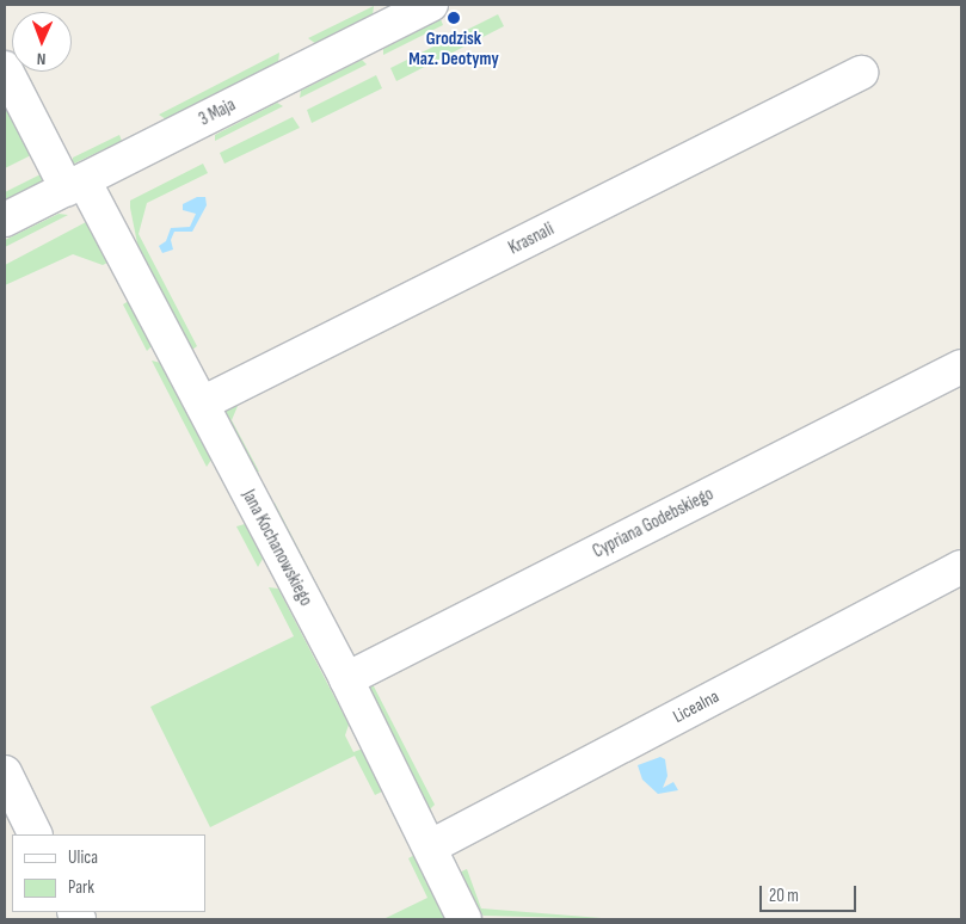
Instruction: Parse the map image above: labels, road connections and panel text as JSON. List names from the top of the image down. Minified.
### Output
{"streets":{"street":["3 Maja","Krasnali","Cypriana Godebskiego","Jana Kochanowskiego","Licealna"]},"crossings":[["3 Maja","Jana Kochanowskiego"],["Krasnali","Jana Kochanowskiego"],["Cypriana Godebskiego","Jana Kochanowskiego"],["Jana Kochanowskiego","Licealna"]],"places":["Grodzisk Maz. Deotymy"],"legend":["Ulica","Park"],"scale_bar":"20 m","north":"bottom"}
